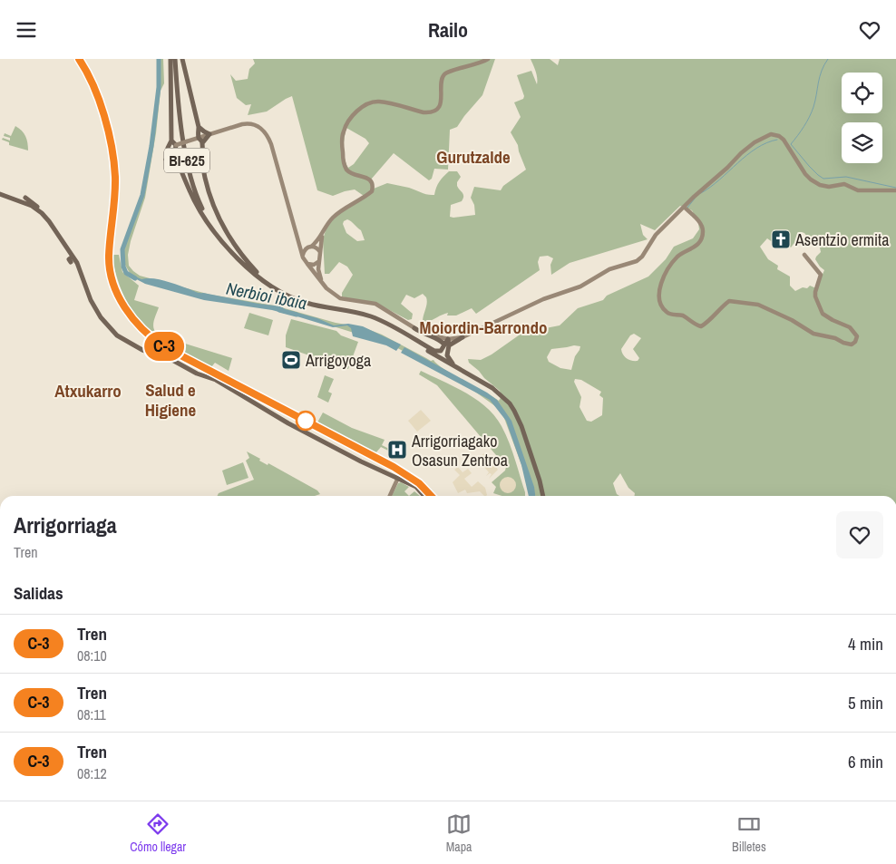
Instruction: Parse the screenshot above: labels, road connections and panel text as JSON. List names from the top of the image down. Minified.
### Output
{"streets":{"main road":["BI-625"]},"districts":["Gurutzalde","Moiordin-Barrondo","Salud e Higiene","Atxukarro"],"water":["Nerbioi ibaia"],"places":{"church":["Asentzio ermita"],"sports":["Arrigoyoga"],"hospital":["Arrigorriagako Osasun Zentroa"]},"page":{"header":"Railo","on_map":"C-3","heading":[["Arrigorriaga","Tren"],"Salidas"],"list":[{"mark":"C-3","name":"Tren","note":"08:10","value":"4 min"},{"mark":"C-3","name":"Tren","note":"08:11","value":"5 min"},{"mark":"C-3","name":"Tren","note":"08:12","value":"6 min"}],"tabs":["Cómo llegar","Mapa","Billetes"]}}
